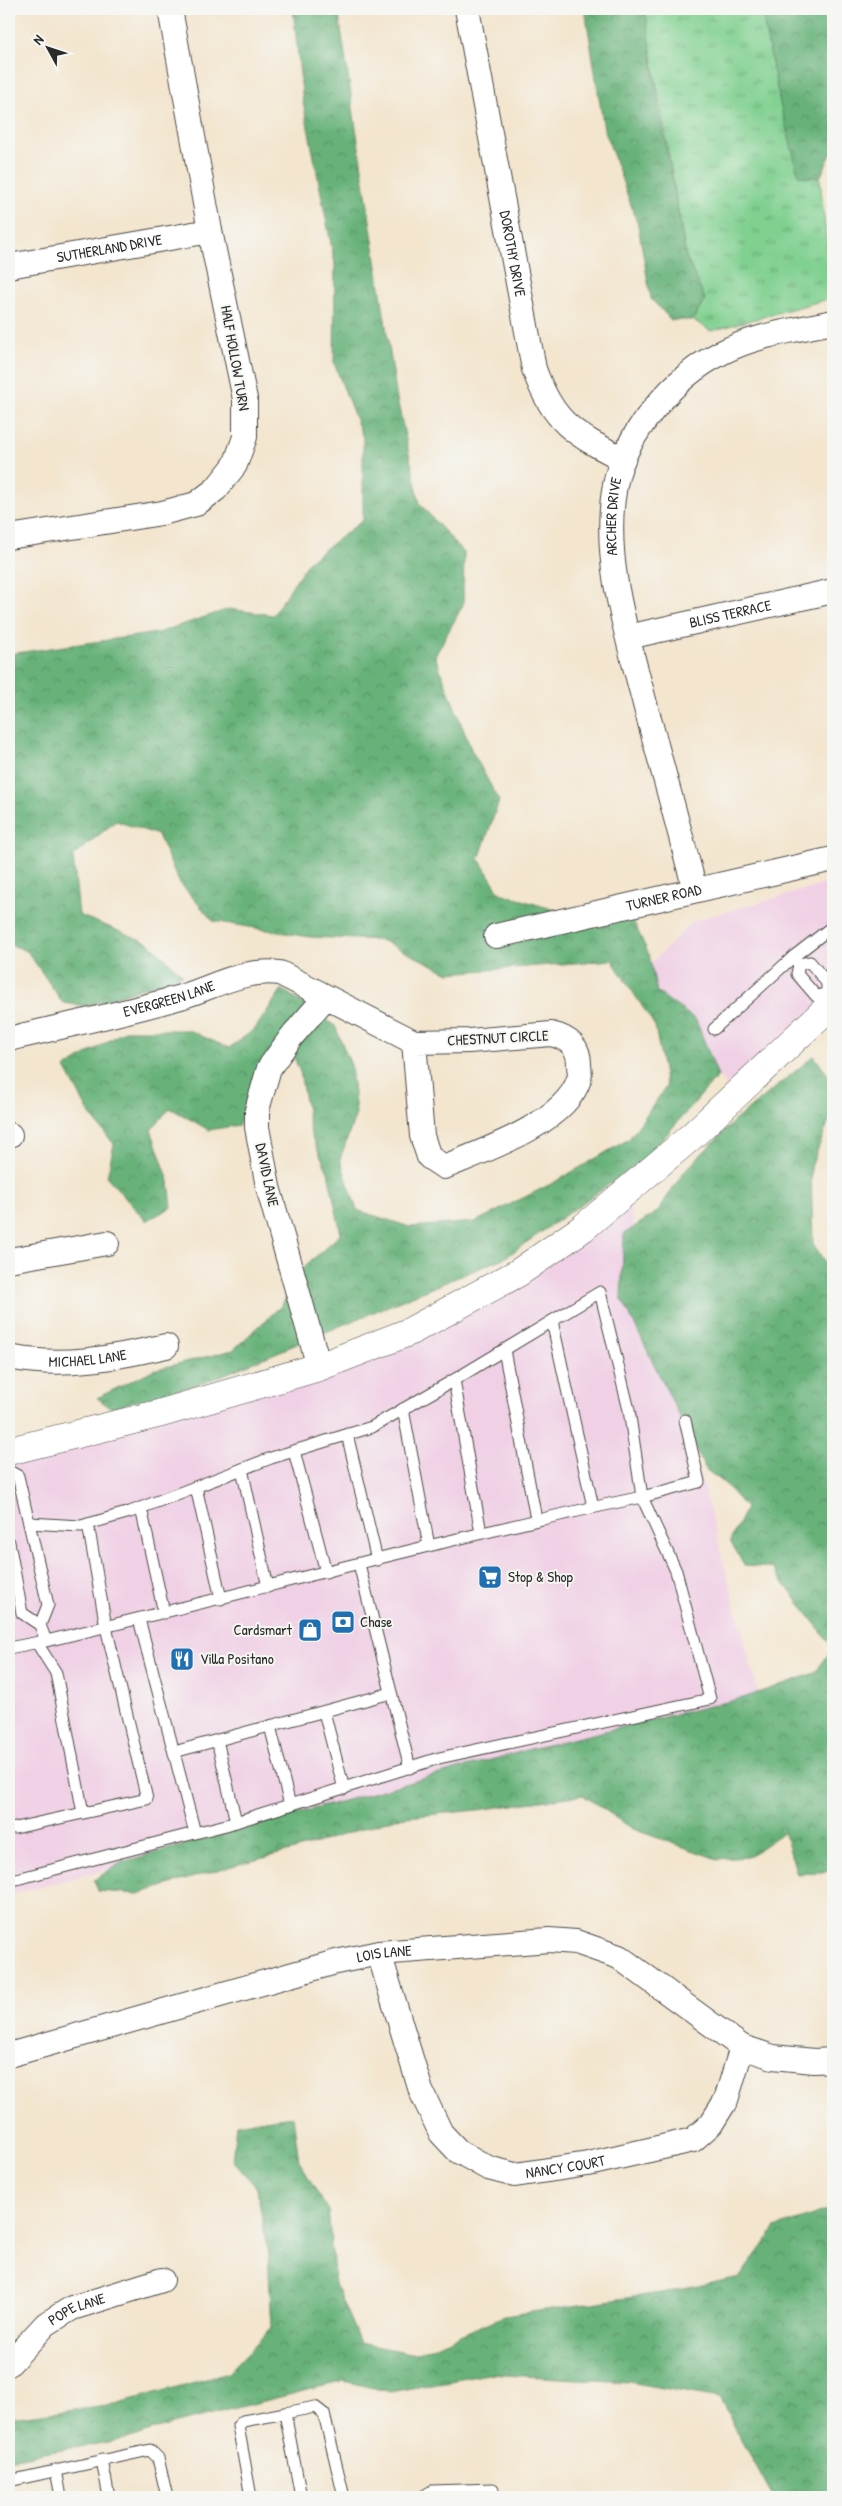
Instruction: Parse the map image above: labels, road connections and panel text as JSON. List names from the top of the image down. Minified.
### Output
{"streets":{"street":["SUTHERLAND DRIVE","DOROTHY DRIVE","HALF HOLLOW TURN","ARCHER DRIVE","BLISS TERRACE","TURNER ROAD","EVERGREEN LANE","CHESTNUT CIRCLE","DAVID LANE","MICHAEL LANE","LOIS LANE","NANCY COURT","POPE LANE"]},"crossings":[["SUTHERLAND DRIVE","HALF HOLLOW TURN"],["DOROTHY DRIVE","ARCHER DRIVE"],["ARCHER DRIVE","BLISS TERRACE"],["ARCHER DRIVE","TURNER ROAD"],["EVERGREEN LANE","CHESTNUT CIRCLE"],["EVERGREEN LANE","DAVID LANE"],["CHESTNUT CIRCLE","DAVID LANE"],["LOIS LANE","NANCY COURT"]],"places":{"supermarket":["Stop & Shop"],"bank":["Chase"],"shop":["Cardsmart"],"restaurant":["Villa Positano"]},"north":"top left"}
